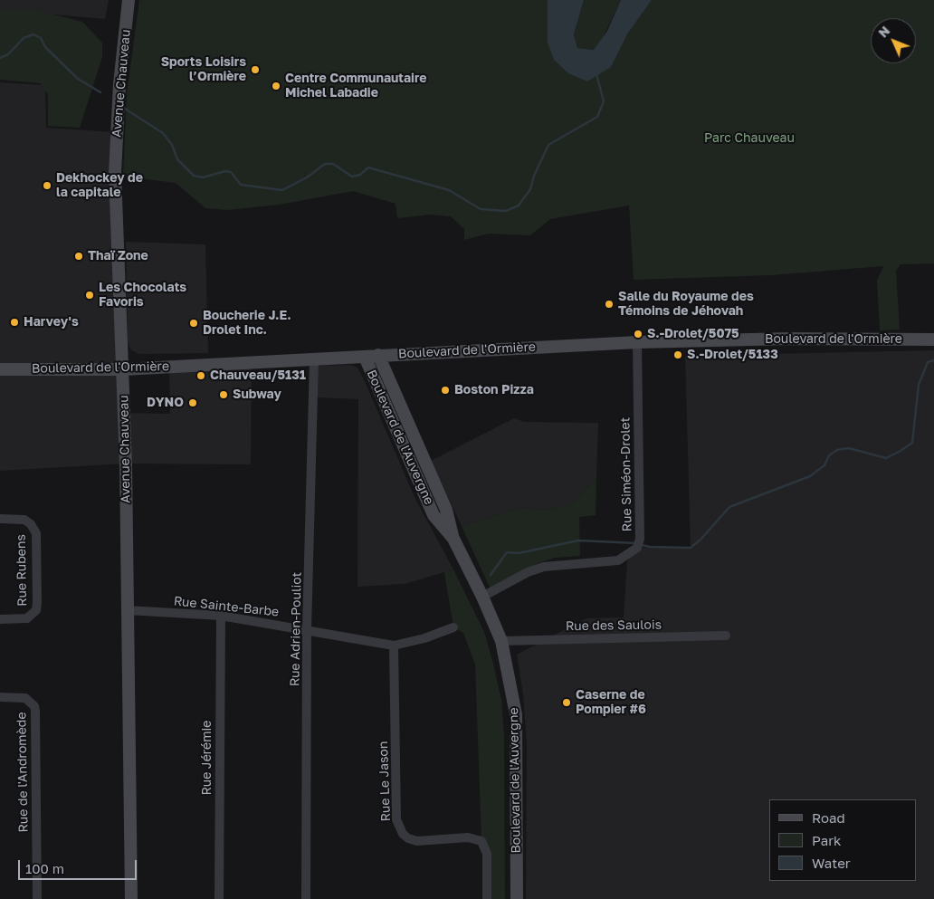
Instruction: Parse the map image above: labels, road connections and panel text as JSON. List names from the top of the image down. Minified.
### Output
{"streets":{"main road":["Avenue Chauveau","Boulevard de l'Ormière","Boulevard de l'Auvergne"],"street":["Rue Siméon-Drolet","Rue Rubens","Rue Sainte-Barbe","Rue des Saulois","Rue Adrien-Pouliot","Rue Jérémie","Rue de l'Andromède","Rue Le Jason"]},"crossings":[["Avenue Chauveau","Boulevard de l'Ormière"],["Avenue Chauveau","Rue Sainte-Barbe"],["Boulevard de l'Ormière","Boulevard de l'Auvergne"],["Boulevard de l'Ormière","Rue Siméon-Drolet"],["Boulevard de l'Ormière","Rue Adrien-Pouliot"],["Boulevard de l'Auvergne","Rue Siméon-Drolet"],["Boulevard de l'Auvergne","Rue des Saulois"],["Rue Sainte-Barbe","Rue Adrien-Pouliot"],["Rue Sainte-Barbe","Rue Jérémie"],["Rue Sainte-Barbe","Rue Le Jason"]],"parks":["Parc Chauveau"],"places":["Sports Loisirs l’Ormière","Centre Communautaire Michel Labadie","Dekhockey de la capitale","Thaï Zone","Les Chocolats Favoris","Salle du Royaume des Témoins de Jéhovah","Harvey's","Boucherie J.E. Drolet Inc.","S.-Drolet/5075","S.-Drolet/5133","Chauveau/5131","Boston Pizza","Subway","DYNO","Caserne de Pompier #6"],"legend":["Road","Park","Water"],"scale_bar":"100 m","north":"top left"}
